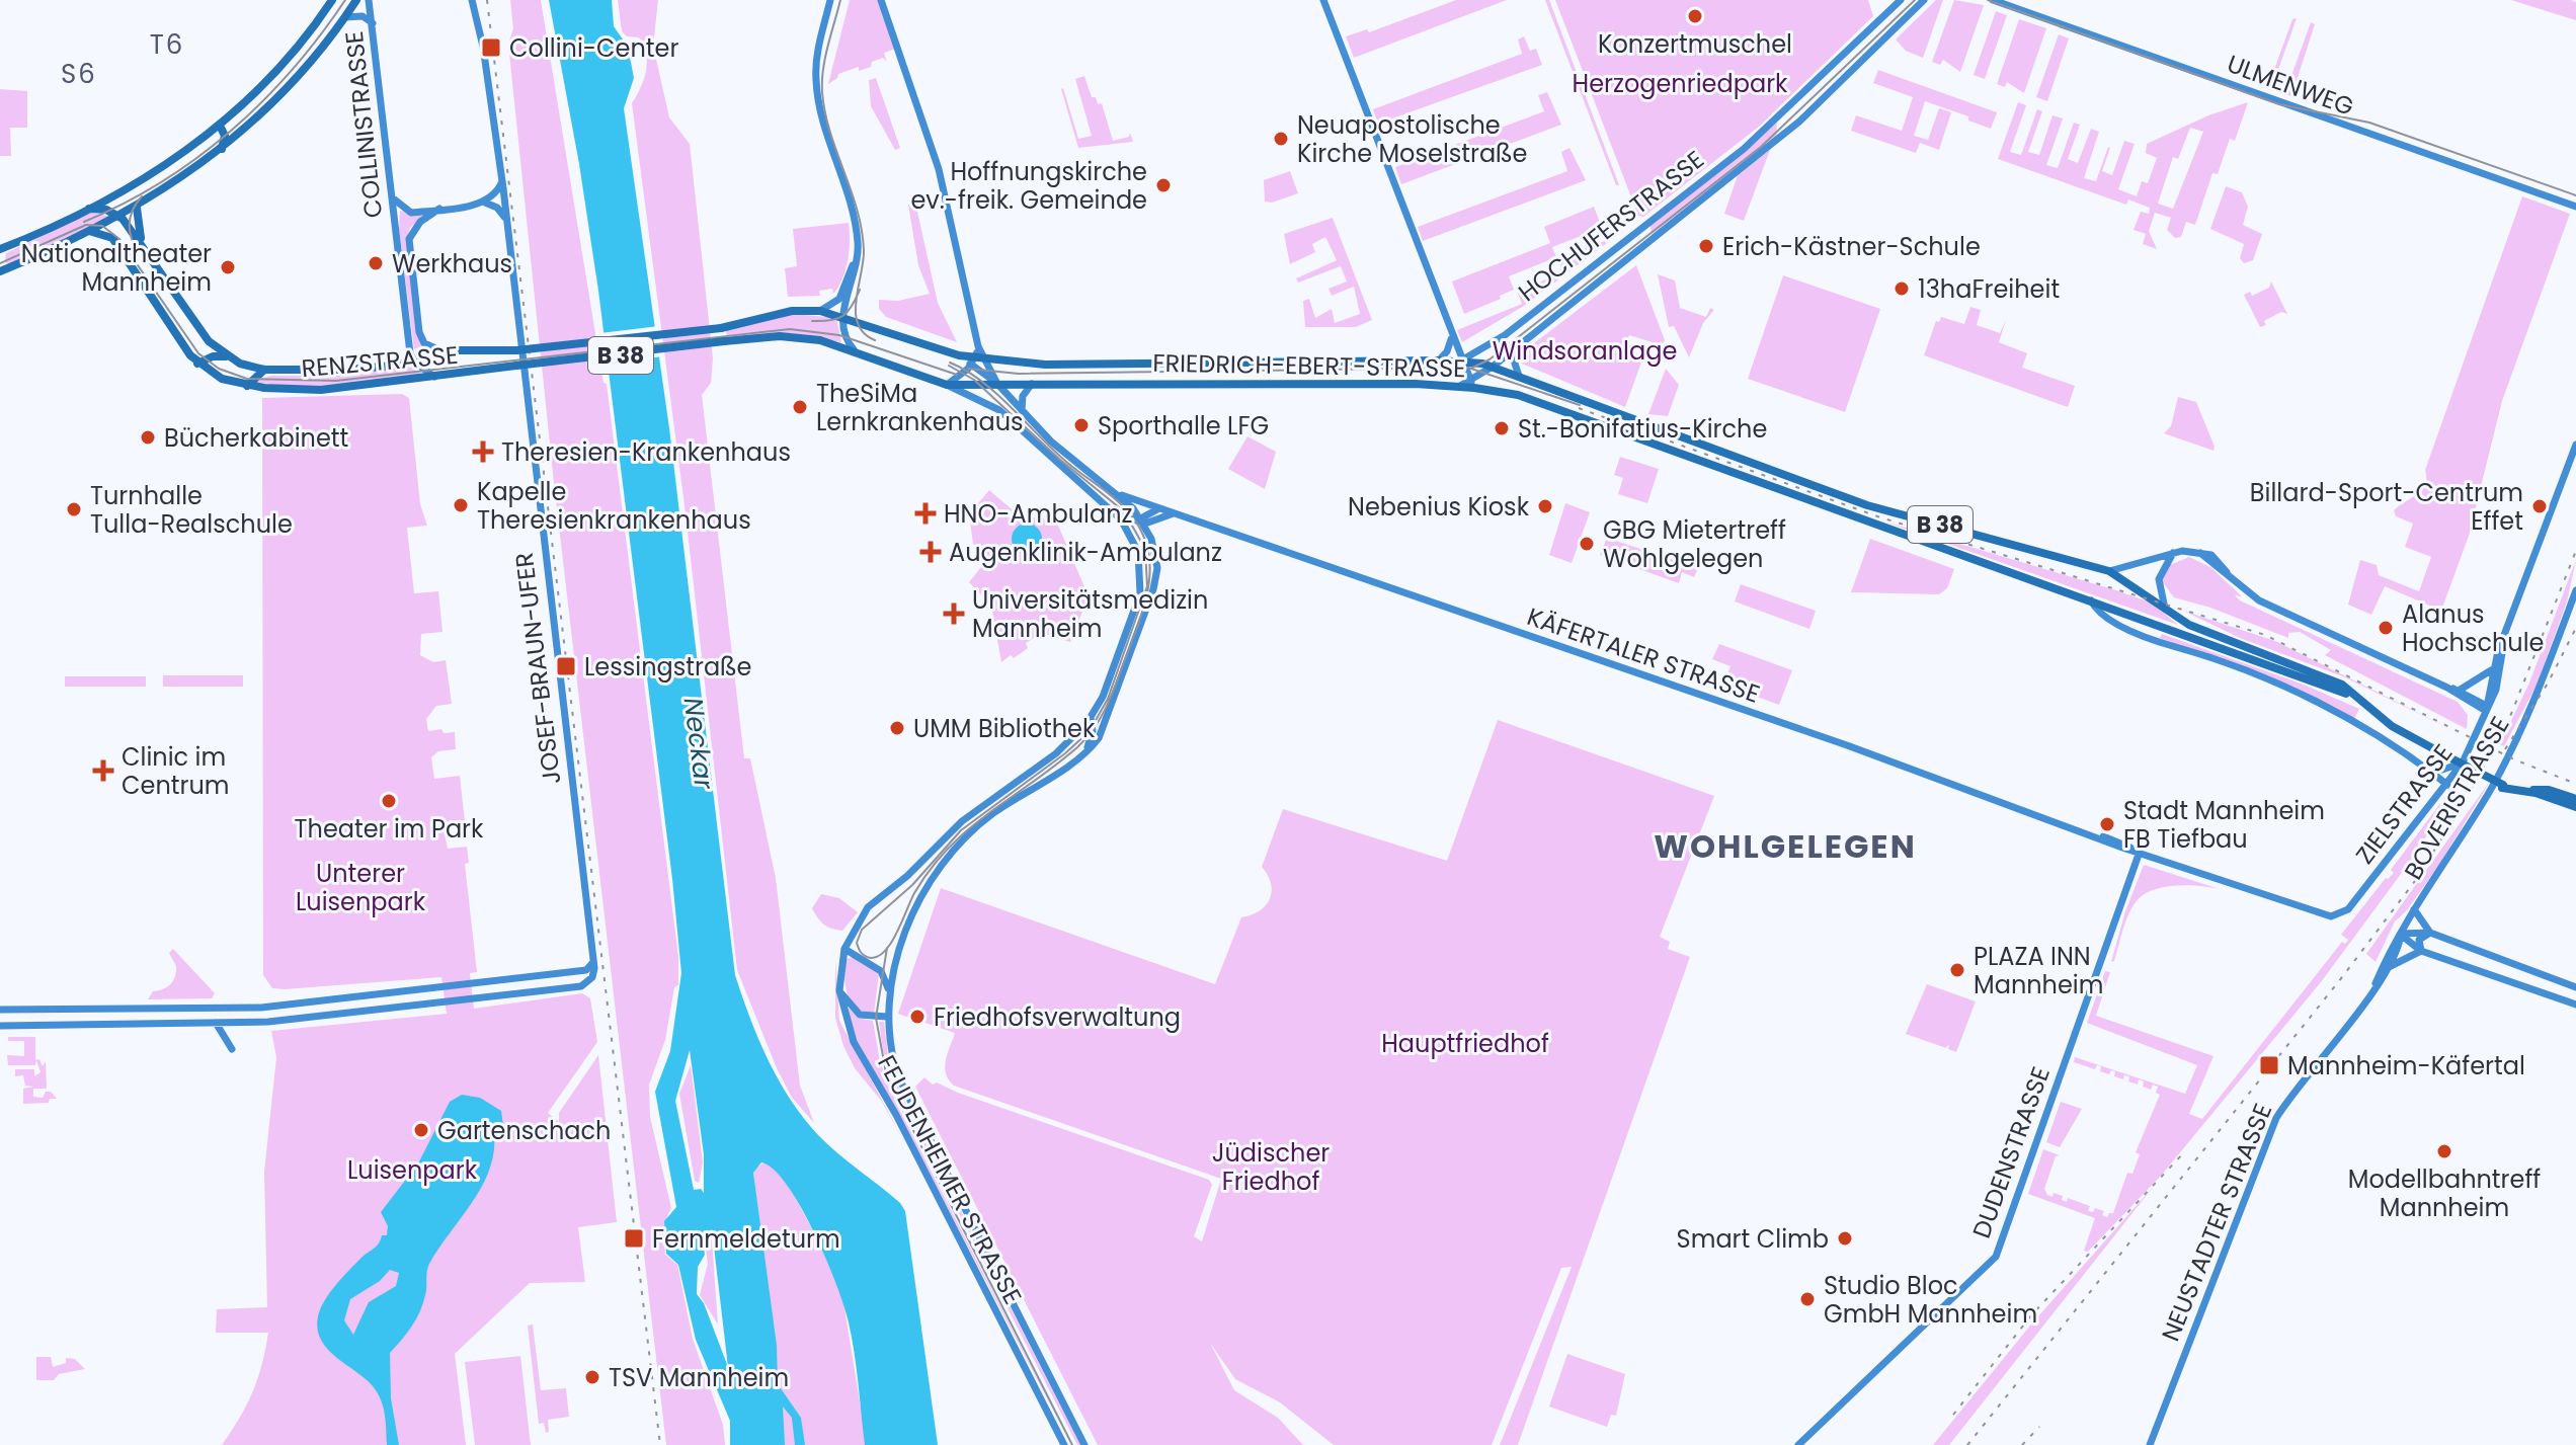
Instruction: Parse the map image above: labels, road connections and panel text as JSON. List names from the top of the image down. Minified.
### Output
{"streets":{"main road":["B 38","RENZSTRASSE","FRIEDRICH-EBERT-STRASSE"],"street":["ULMENWEG","COLLINISTRASSE","HOCHUFERSTRASSE","KÄFERTALER STRASSE","JOSEF-BRAUN-UFER","BOVERISTRASSE","ZIELSTRASSE","DUDENSTRASSE","FEUDENHEIMER STRASSE","NEUSTADTER STRASSE"]},"crossings":[["COLLINISTRASSE","RENZSTRASSE"],["HOCHUFERSTRASSE","FRIEDRICH-EBERT-STRASSE"],["B 38","RENZSTRASSE"],["B 38","FRIEDRICH-EBERT-STRASSE"],["RENZSTRASSE","FRIEDRICH-EBERT-STRASSE"],["RENZSTRASSE","JOSEF-BRAUN-UFER"],["FRIEDRICH-EBERT-STRASSE","KÄFERTALER STRASSE"],["FRIEDRICH-EBERT-STRASSE","JOSEF-BRAUN-UFER"],["KÄFERTALER STRASSE","ZIELSTRASSE"],["KÄFERTALER STRASSE","DUDENSTRASSE"],["BOVERISTRASSE","NEUSTADTER STRASSE"]],"districts":["T6","S6","WOHLGELEGEN"],"water":["Neckar"],"parks":["Herzogenriedpark","Windsoranlage","Unterer Luisenpark","Hauptfriedhof","Jüdischer Friedhof","Luisenpark"],"places":{"other":["Konzertmuschel","Neuapostolische Kirche Moselstraße","Hoffnungskirche ev.-freik. Gemeinde","Erich-Kästner-Schule","Werkhaus","Nationaltheater Mannheim","13haFreiheit","TheSiMa Lernkrankenhaus","Sporthalle LFG","St.-Bonifatius-Kirche","Bücherkabinett","Kapelle Theresienkrankenhaus","Nebenius Kiosk","Billard-Sport-Centrum Effet","Turnhalle Tulla-Realschule","GBG Mietertreff Wohlgelegen","Alanus Hochschule","UMM Bibliothek","Theater im Park","Stadt Mannheim FB Tiefbau","PLAZA INN Mannheim","Friedhofsverwaltung","Gartenschach","Modellbahntreff Mannheim","Smart Climb","Studio Bloc GmbH Mannheim","TSV Mannheim"],"transit":["Collini-Center","Lessingstraße","Mannheim-Käfertal","Fernmeldeturm"],"health":["Theresien-Krankenhaus","HNO-Ambulanz","Augenklinik-Ambulanz","Universitätsmedizin Mannheim","Clinic im Centrum"]}}
